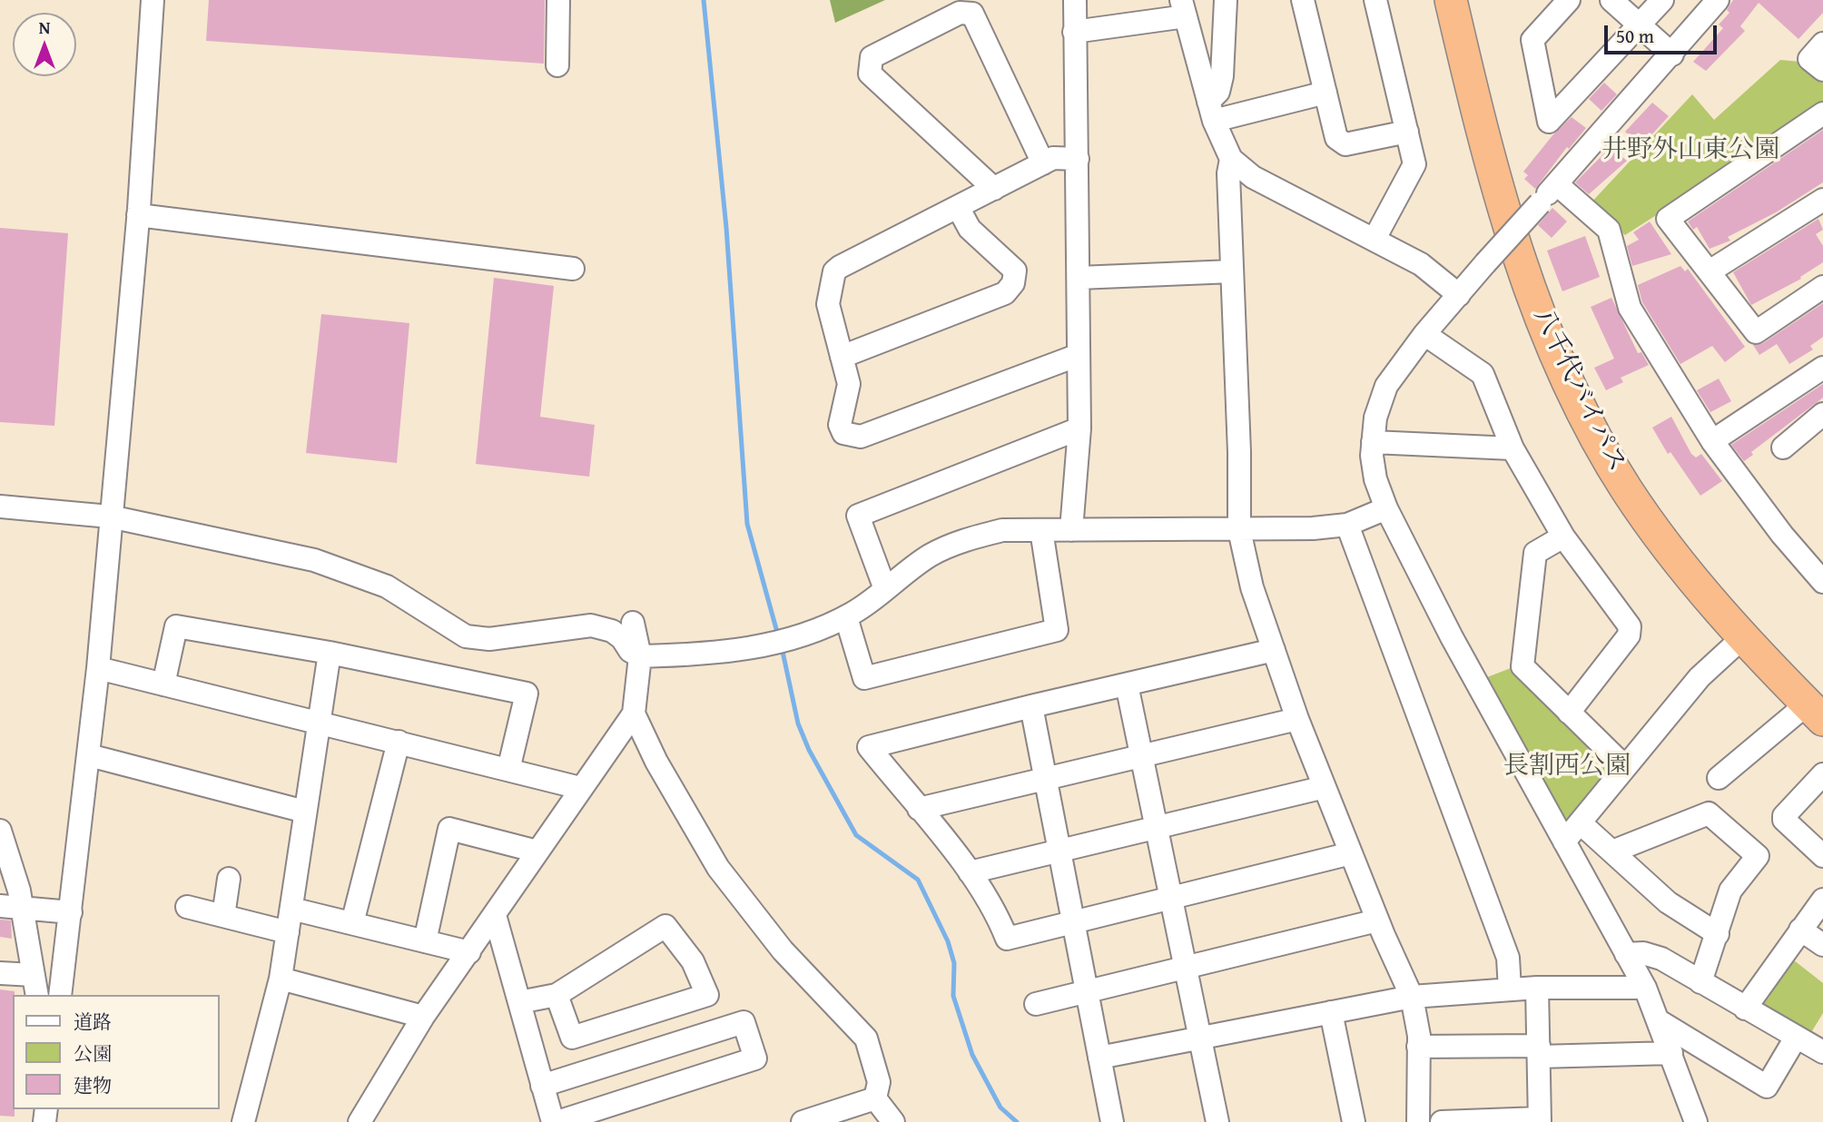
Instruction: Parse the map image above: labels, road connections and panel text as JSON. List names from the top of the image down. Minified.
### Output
{"streets":{"highway":["八千代バイパス"]},"parks":["井野外山東公園","長割西公園"],"legend":["道路","公園","建物"],"scale_bar":"50 m","north":"top"}
